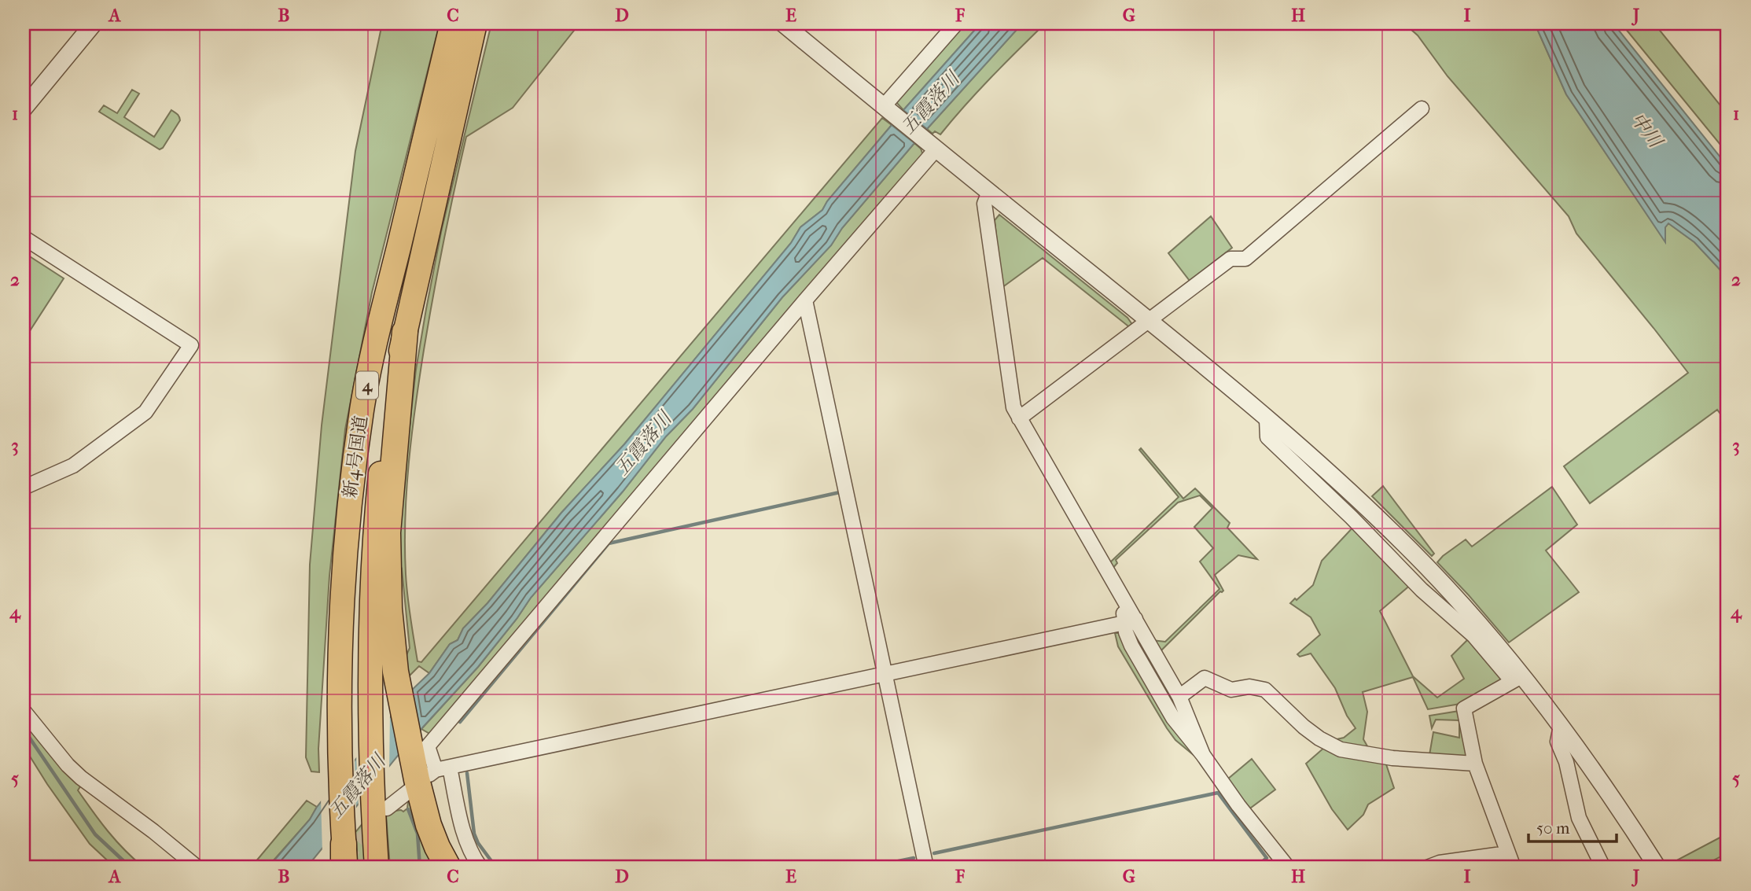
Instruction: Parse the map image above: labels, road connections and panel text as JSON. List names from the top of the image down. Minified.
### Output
{"streets":{"highway":["4","新4号国道"]},"water":["五霞落川","中川"],"scale_bar":"50 m","grid":{"columns":["A","B","C","D","E","F","G","H","I","J"],"rows":["1","2","3","4","5"]}}
